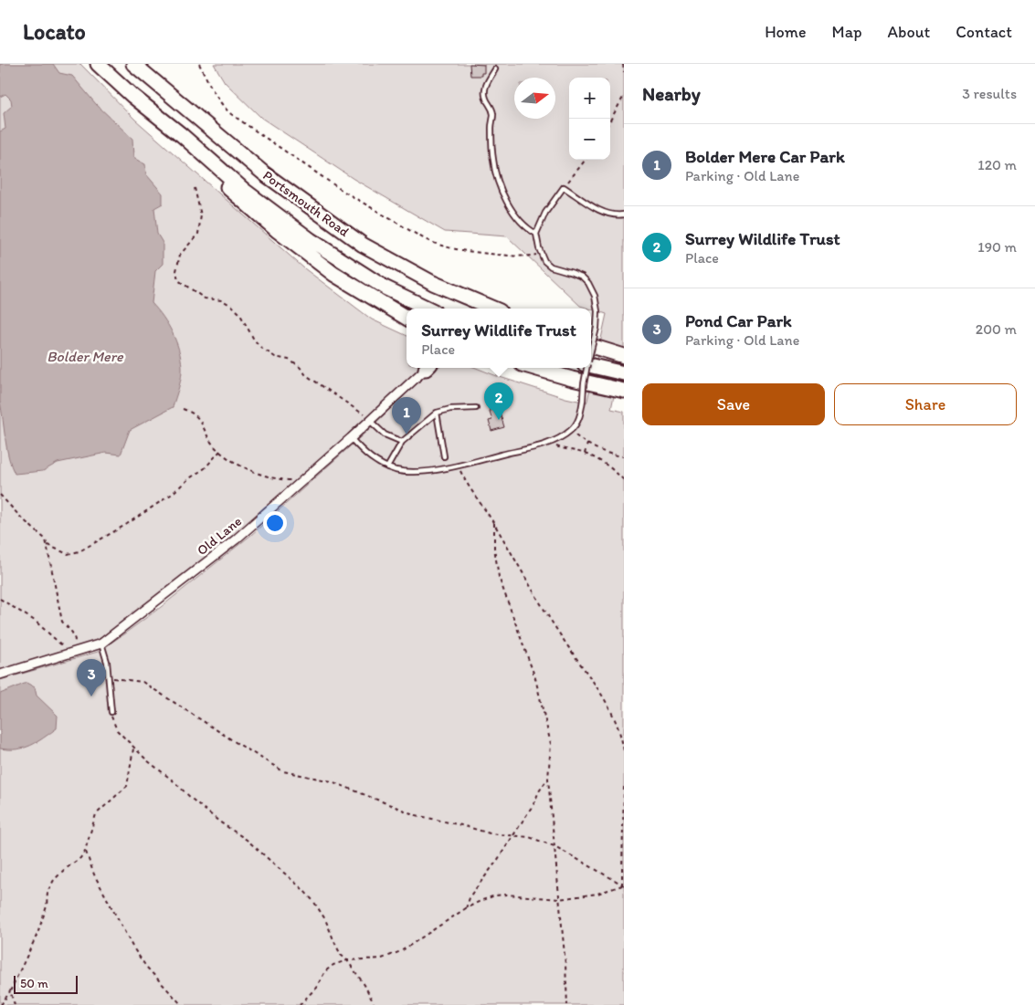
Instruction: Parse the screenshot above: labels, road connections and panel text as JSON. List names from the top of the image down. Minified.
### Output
{"streets":{"highway":["Portsmouth Road"],"street":["Old Lane"]},"water":["Bolder Mere"],"scale_bar":"50 m","north":"right","page":{"header":"Locato","nav":["Home","Map","About","Contact"],"heading":["Nearby","3 results"],"map_buttons":["+","−"],"list":[{"mark":"1","name":"Bolder Mere Car Park","note":"Parking · Old Lane","value":"120 m"},{"mark":"2","name":"Surrey Wildlife Trust","note":"Place","value":"190 m"},{"mark":"3","name":"Pond Car Park","note":"Parking · Old Lane","value":"200 m"}],"popup":["Surrey Wildlife Trust","Place"],"buttons":["Save","Share"],"pins":["2","1","3"],"scale":"50 m"}}
